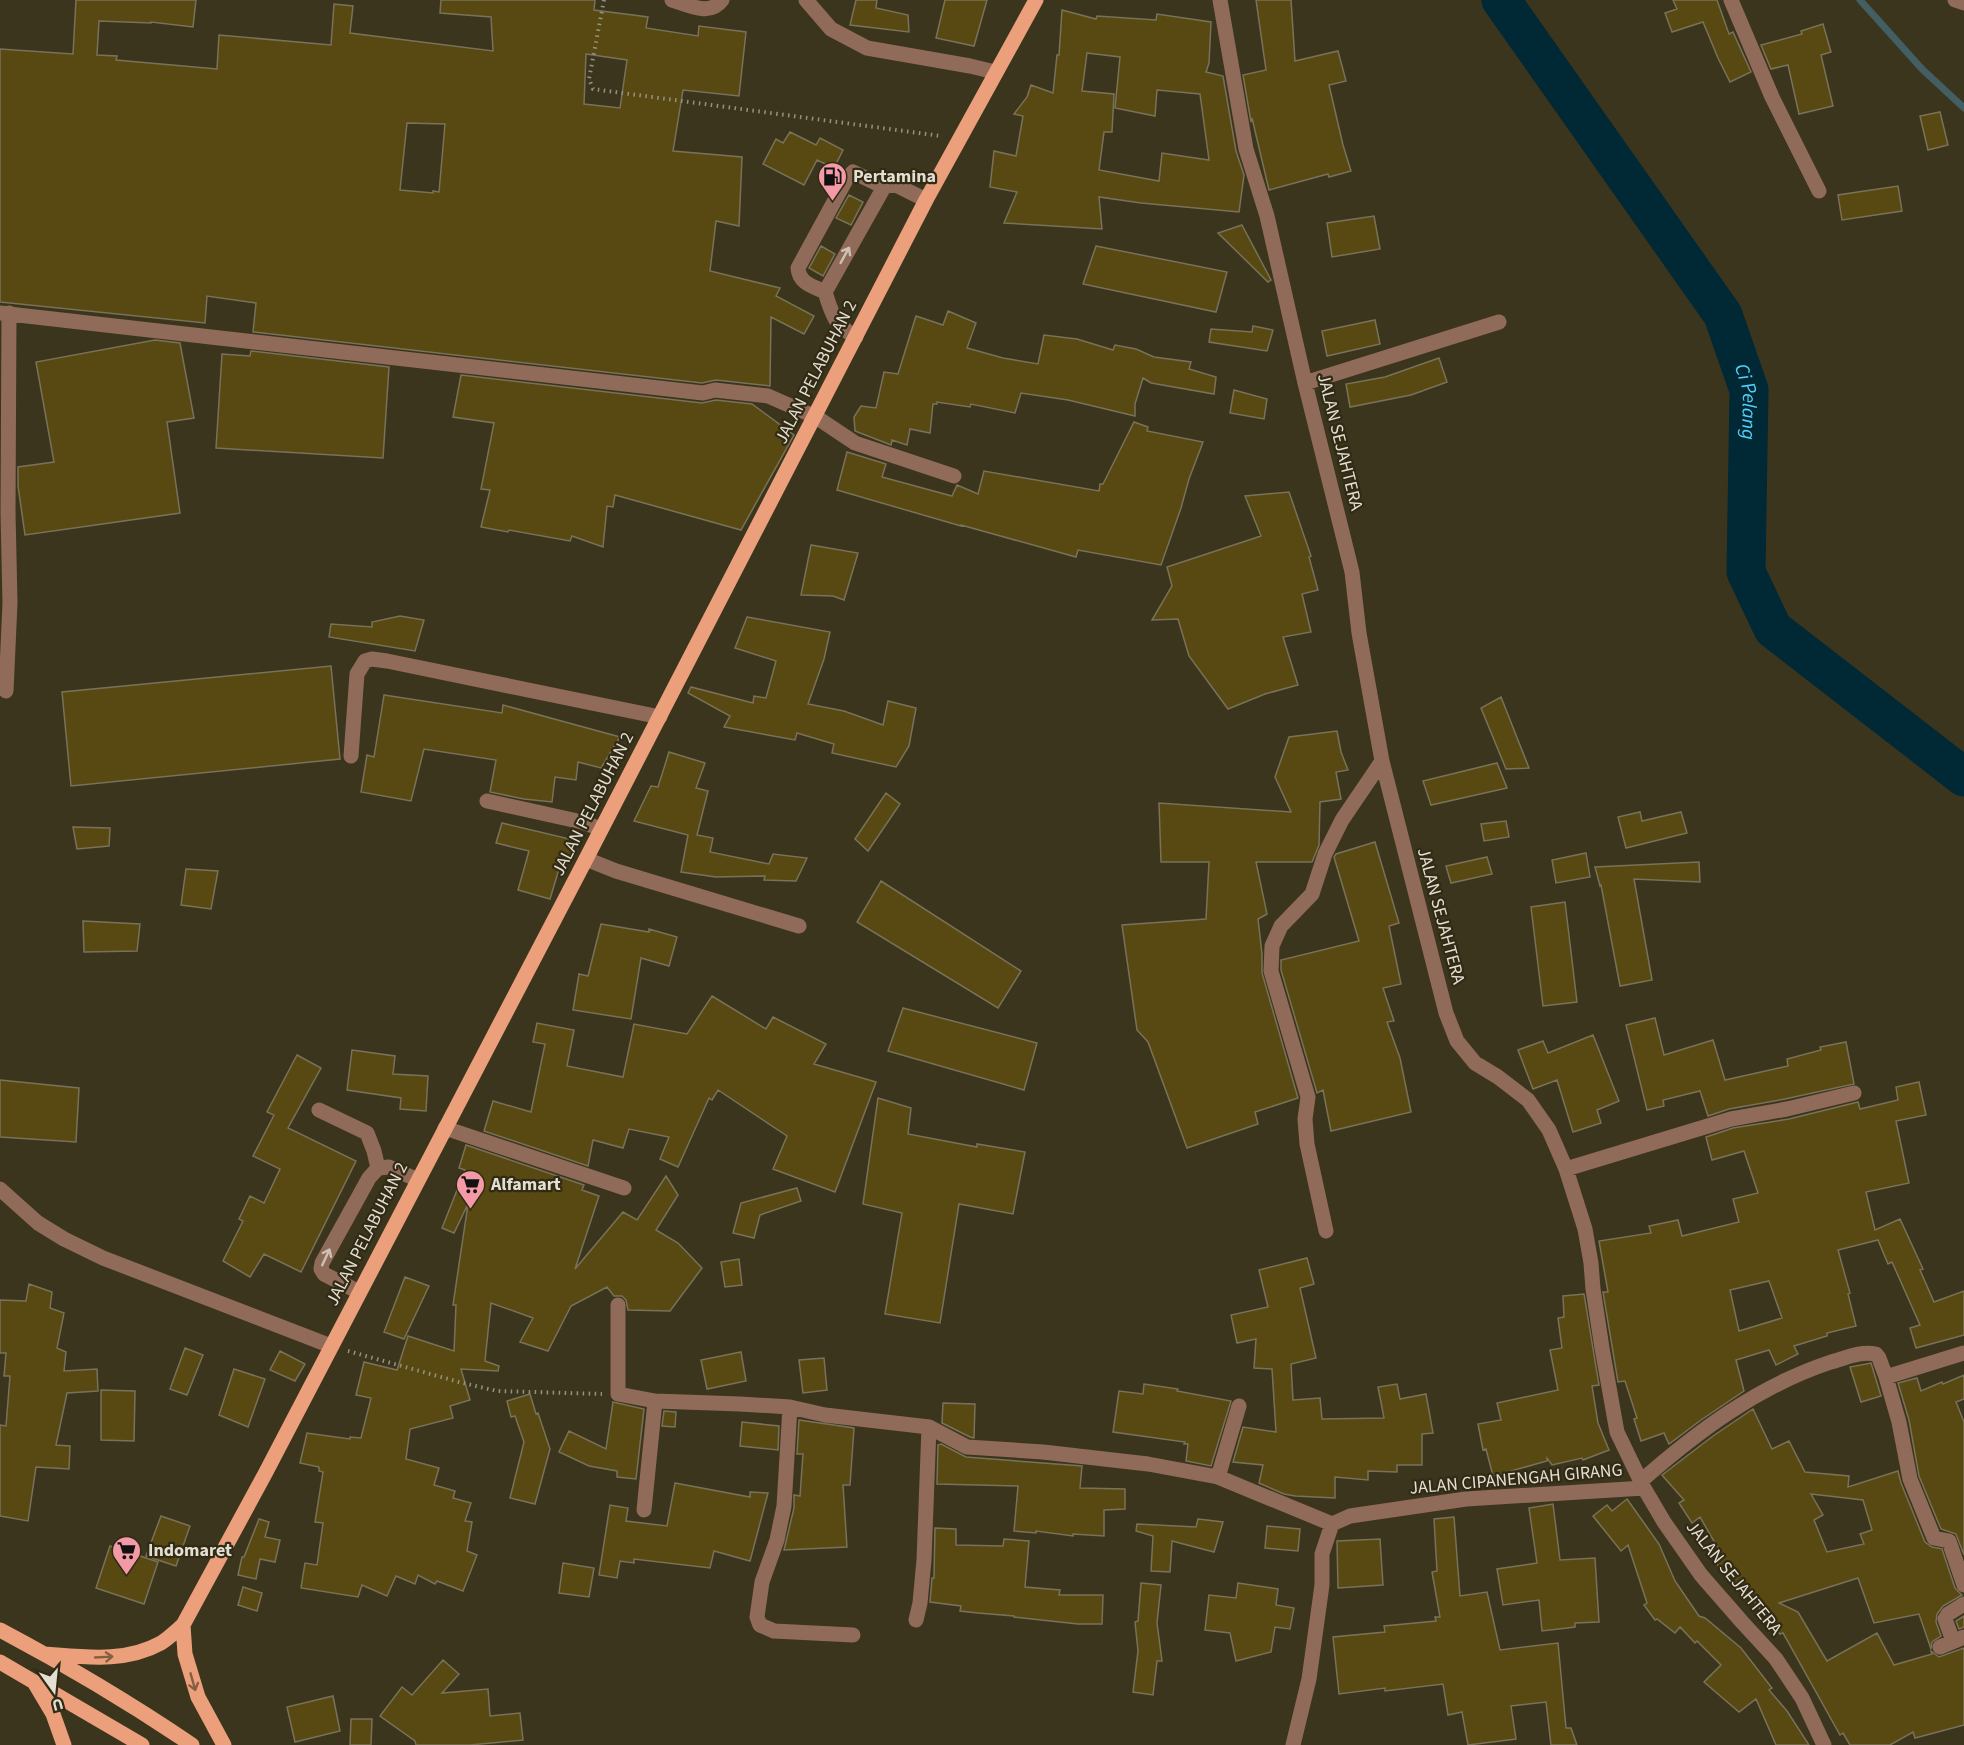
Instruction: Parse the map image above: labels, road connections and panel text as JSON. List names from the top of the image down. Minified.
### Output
{"streets":{"main road":["JALAN PELABUHAN 2"],"street":["JALAN SEJAHTERA","JALAN CIPANENGAH GIRANG"]},"crossings":[["JALAN SEJAHTERA","JALAN CIPANENGAH GIRANG"]],"water":["Ci Pelang"],"places":{"fuel station":["Pertamina"],"supermarket":["Alfamart","Indomaret"]},"north":"bottom"}
